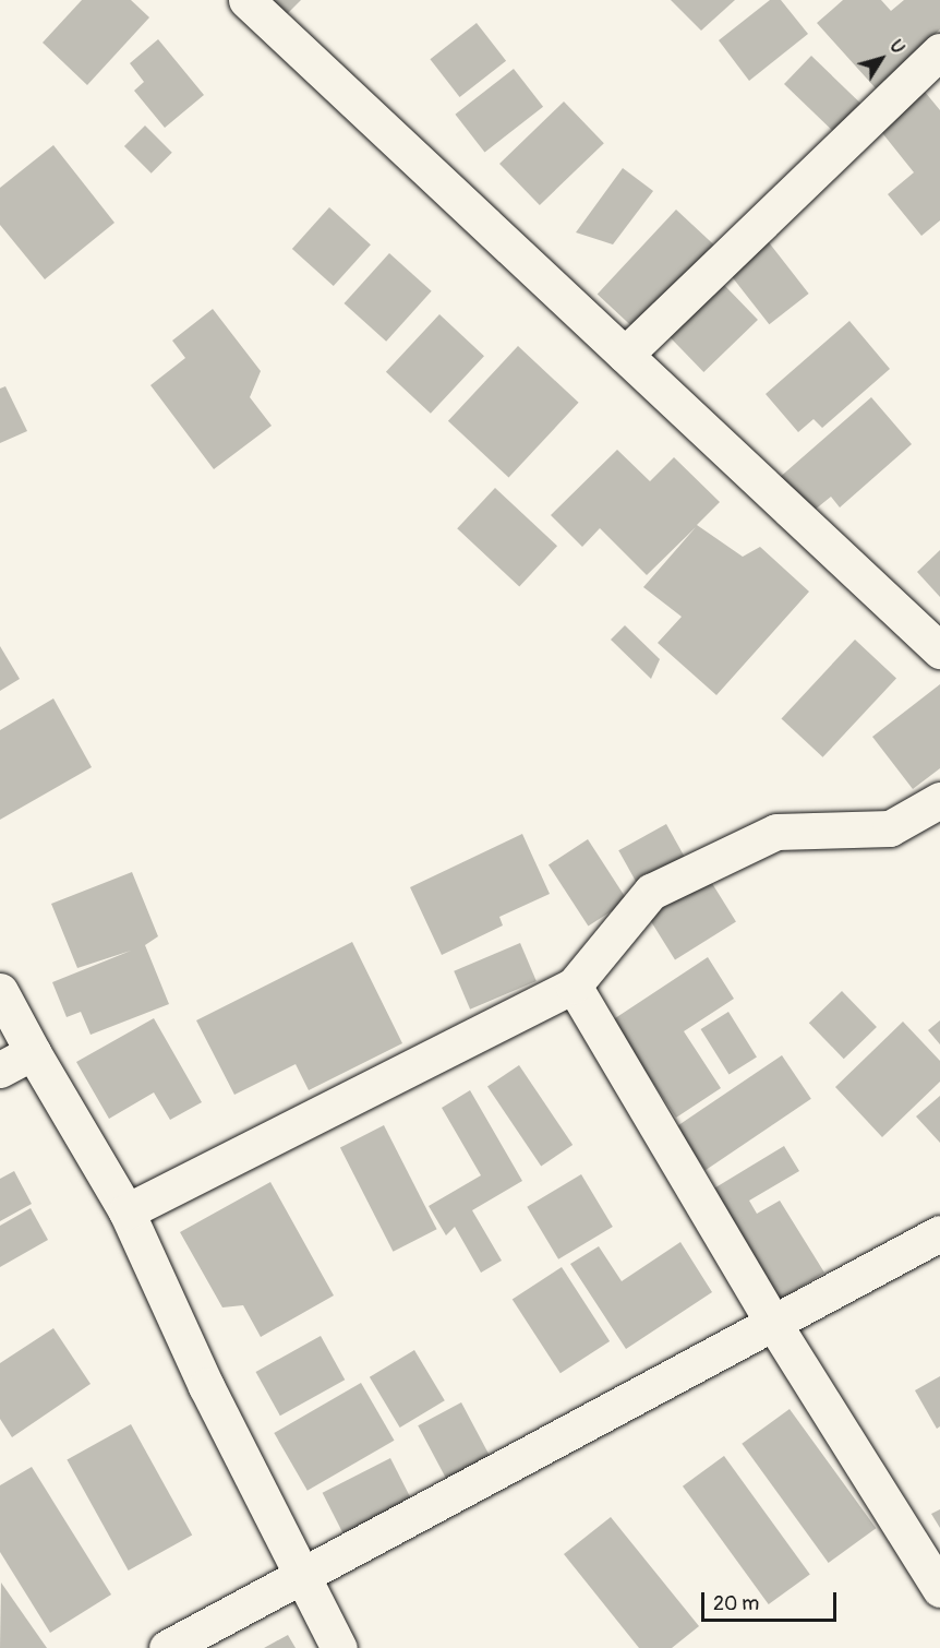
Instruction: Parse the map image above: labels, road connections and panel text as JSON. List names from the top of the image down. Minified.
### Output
{"scale_bar":"20 m","north":"top right"}
